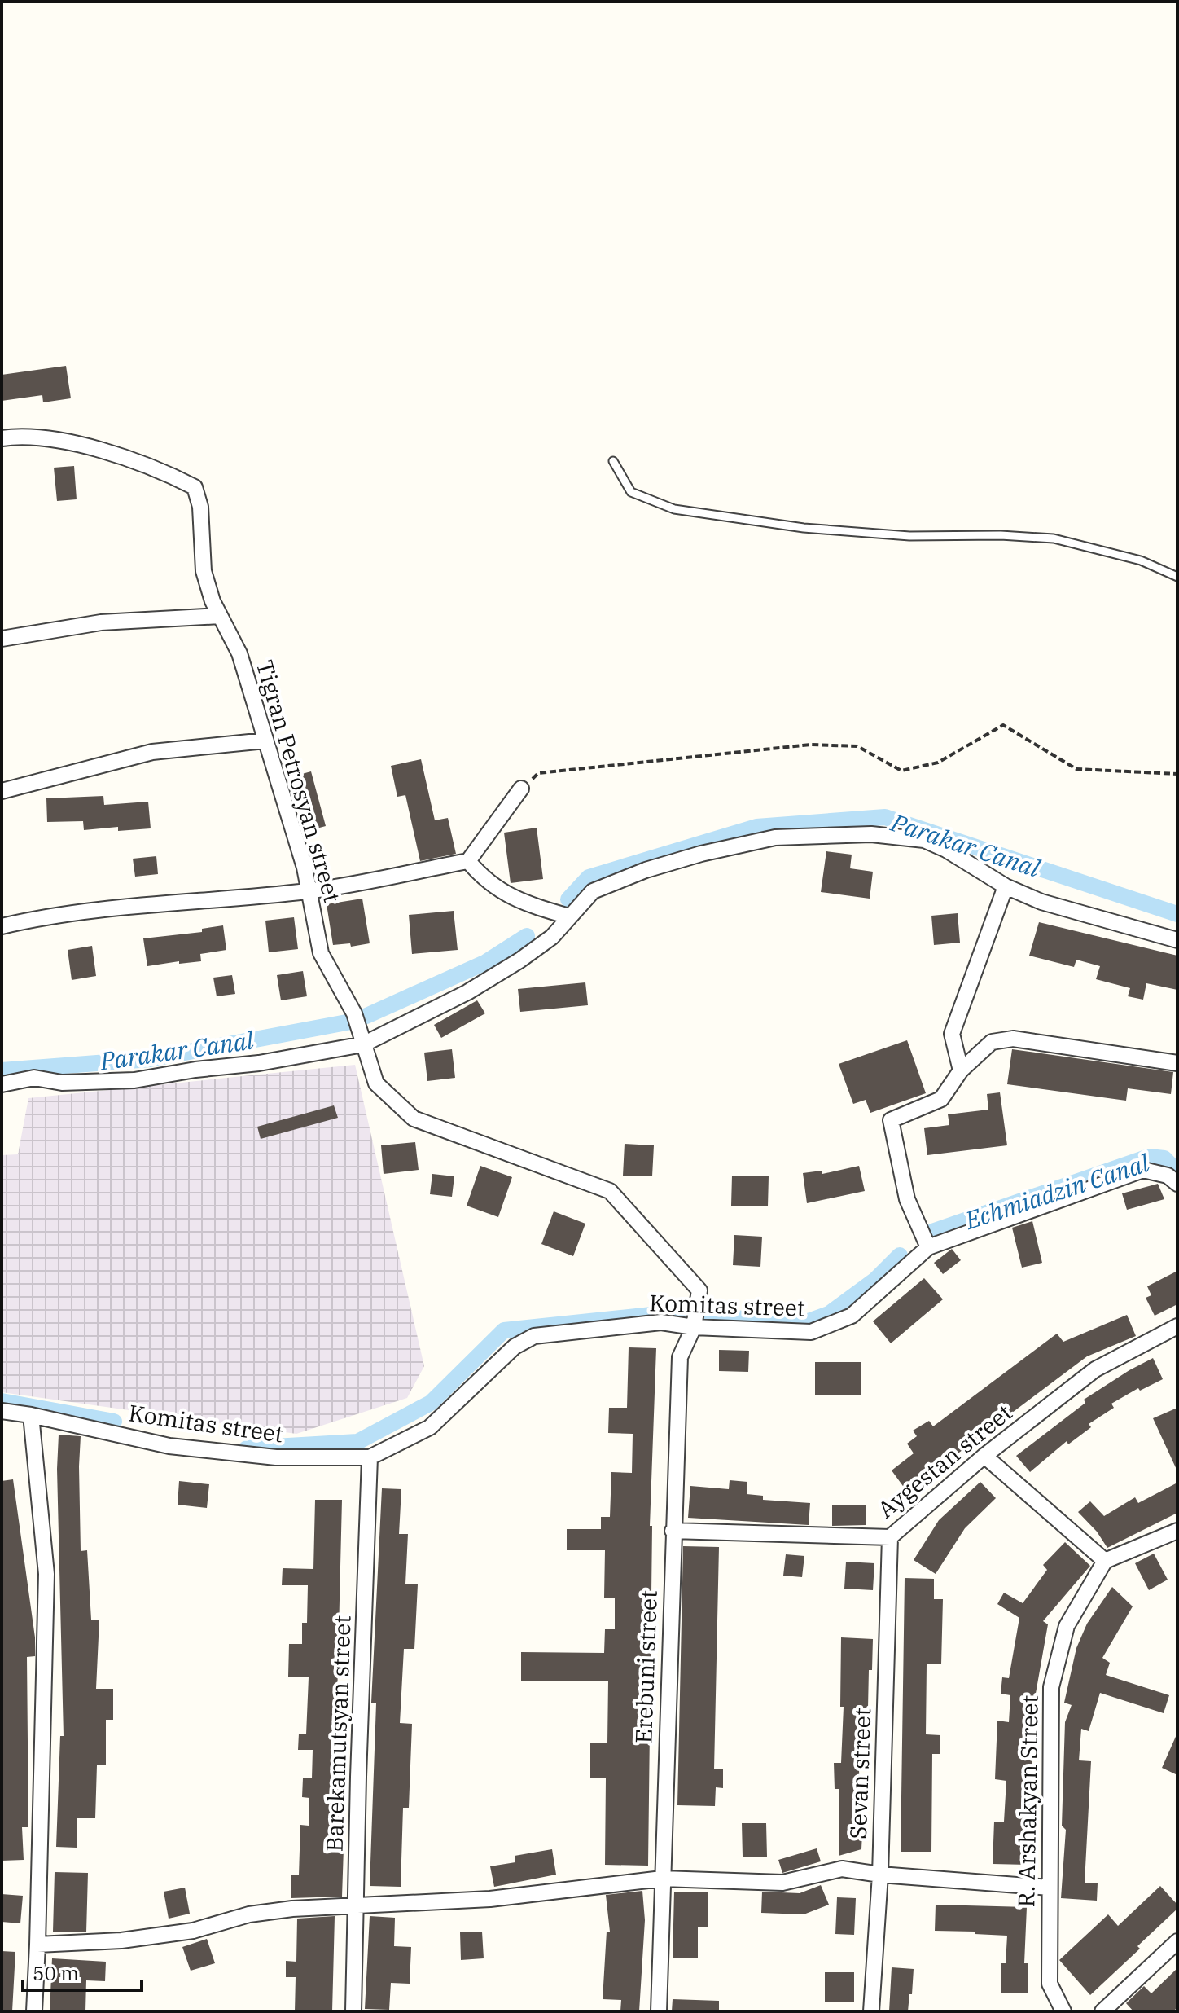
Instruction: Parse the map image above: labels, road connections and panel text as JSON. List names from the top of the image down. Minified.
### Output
{"streets":{"street":["Tigran Petrosyan street","Komitas street","Aygestan street","Erebuni street","Barekamutsyan street","Sevan street","R. Arshakyan Street"]},"crossings":[["Tigran Petrosyan street","Komitas street"],["Tigran Petrosyan street","Erebuni street"],["Komitas street","Erebuni street"],["Komitas street","Barekamutsyan street"],["Aygestan street","Erebuni street"],["Aygestan street","Sevan street"]],"water":["Parakar Canal","Echmiadzin Canal"],"scale_bar":"50 m"}
